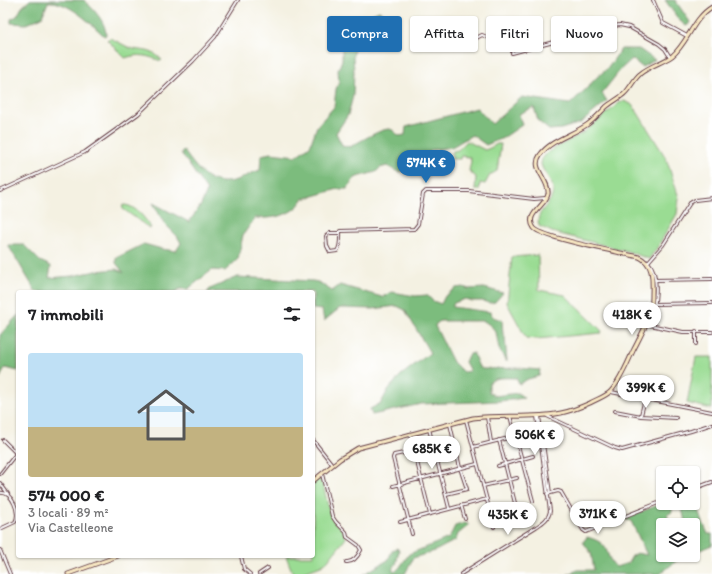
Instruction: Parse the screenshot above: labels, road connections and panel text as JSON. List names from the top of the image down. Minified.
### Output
{"page":{"chip":["Compra","Affitta","Filtri","Nuovo"],"price":["574K €","418K €","399K €","506K €","685K €","371K €","435K €"],"heading":"7 immobili","list":[{"name":"574 000 €","note":"3 locali · 89 m² · Via Castelleone"}]}}
